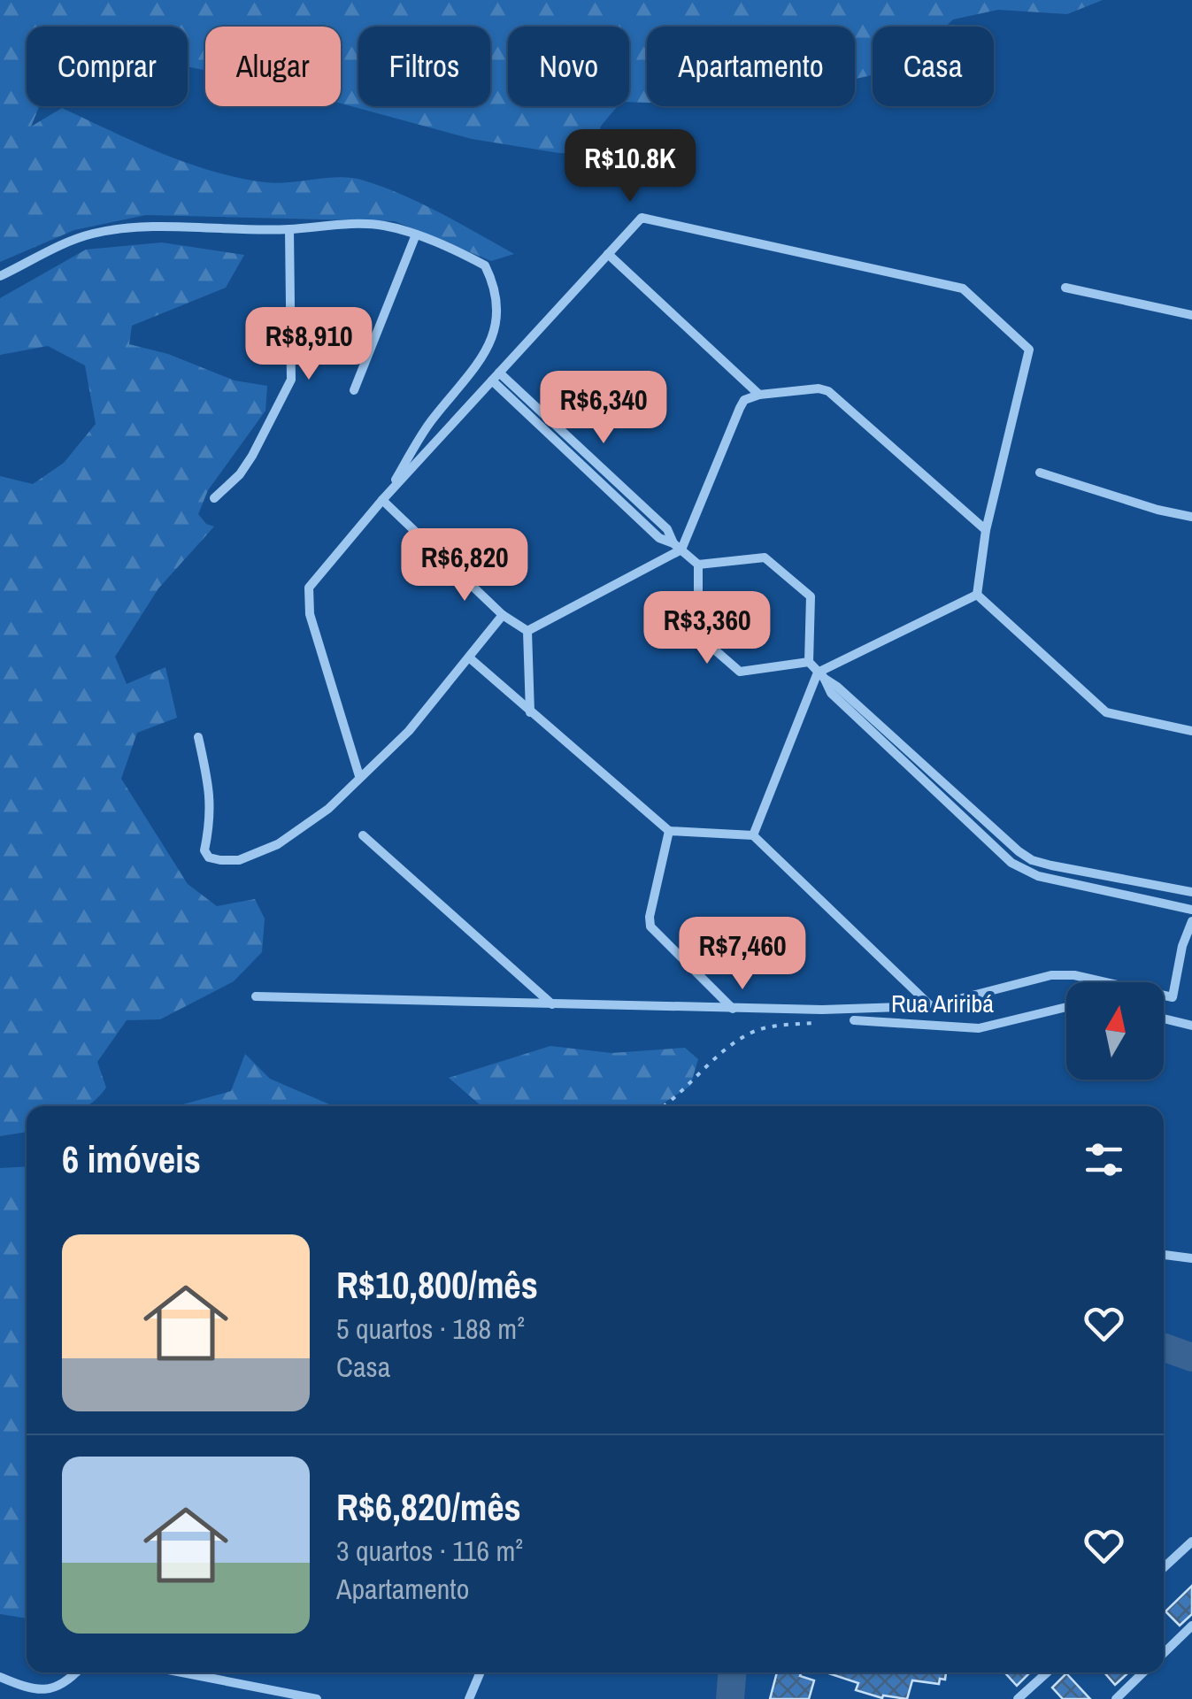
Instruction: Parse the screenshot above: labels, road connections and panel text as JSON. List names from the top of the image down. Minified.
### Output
{"streets":{"street":["Rua Ariribá"]},"north":"top","page":{"chip":["Comprar","Alugar","Filtros","Novo","Apartamento","Casa"],"price":["R$10.8K","R$8,910","R$6,340","R$6,820","R$3,360","R$7,460"],"heading":"6 imóveis","list":[{"name":"R$10,800/mês","note":"5 quartos · 188 m² · Casa"},{"name":"R$6,820/mês","note":"3 quartos · 116 m² · Apartamento"}]}}
